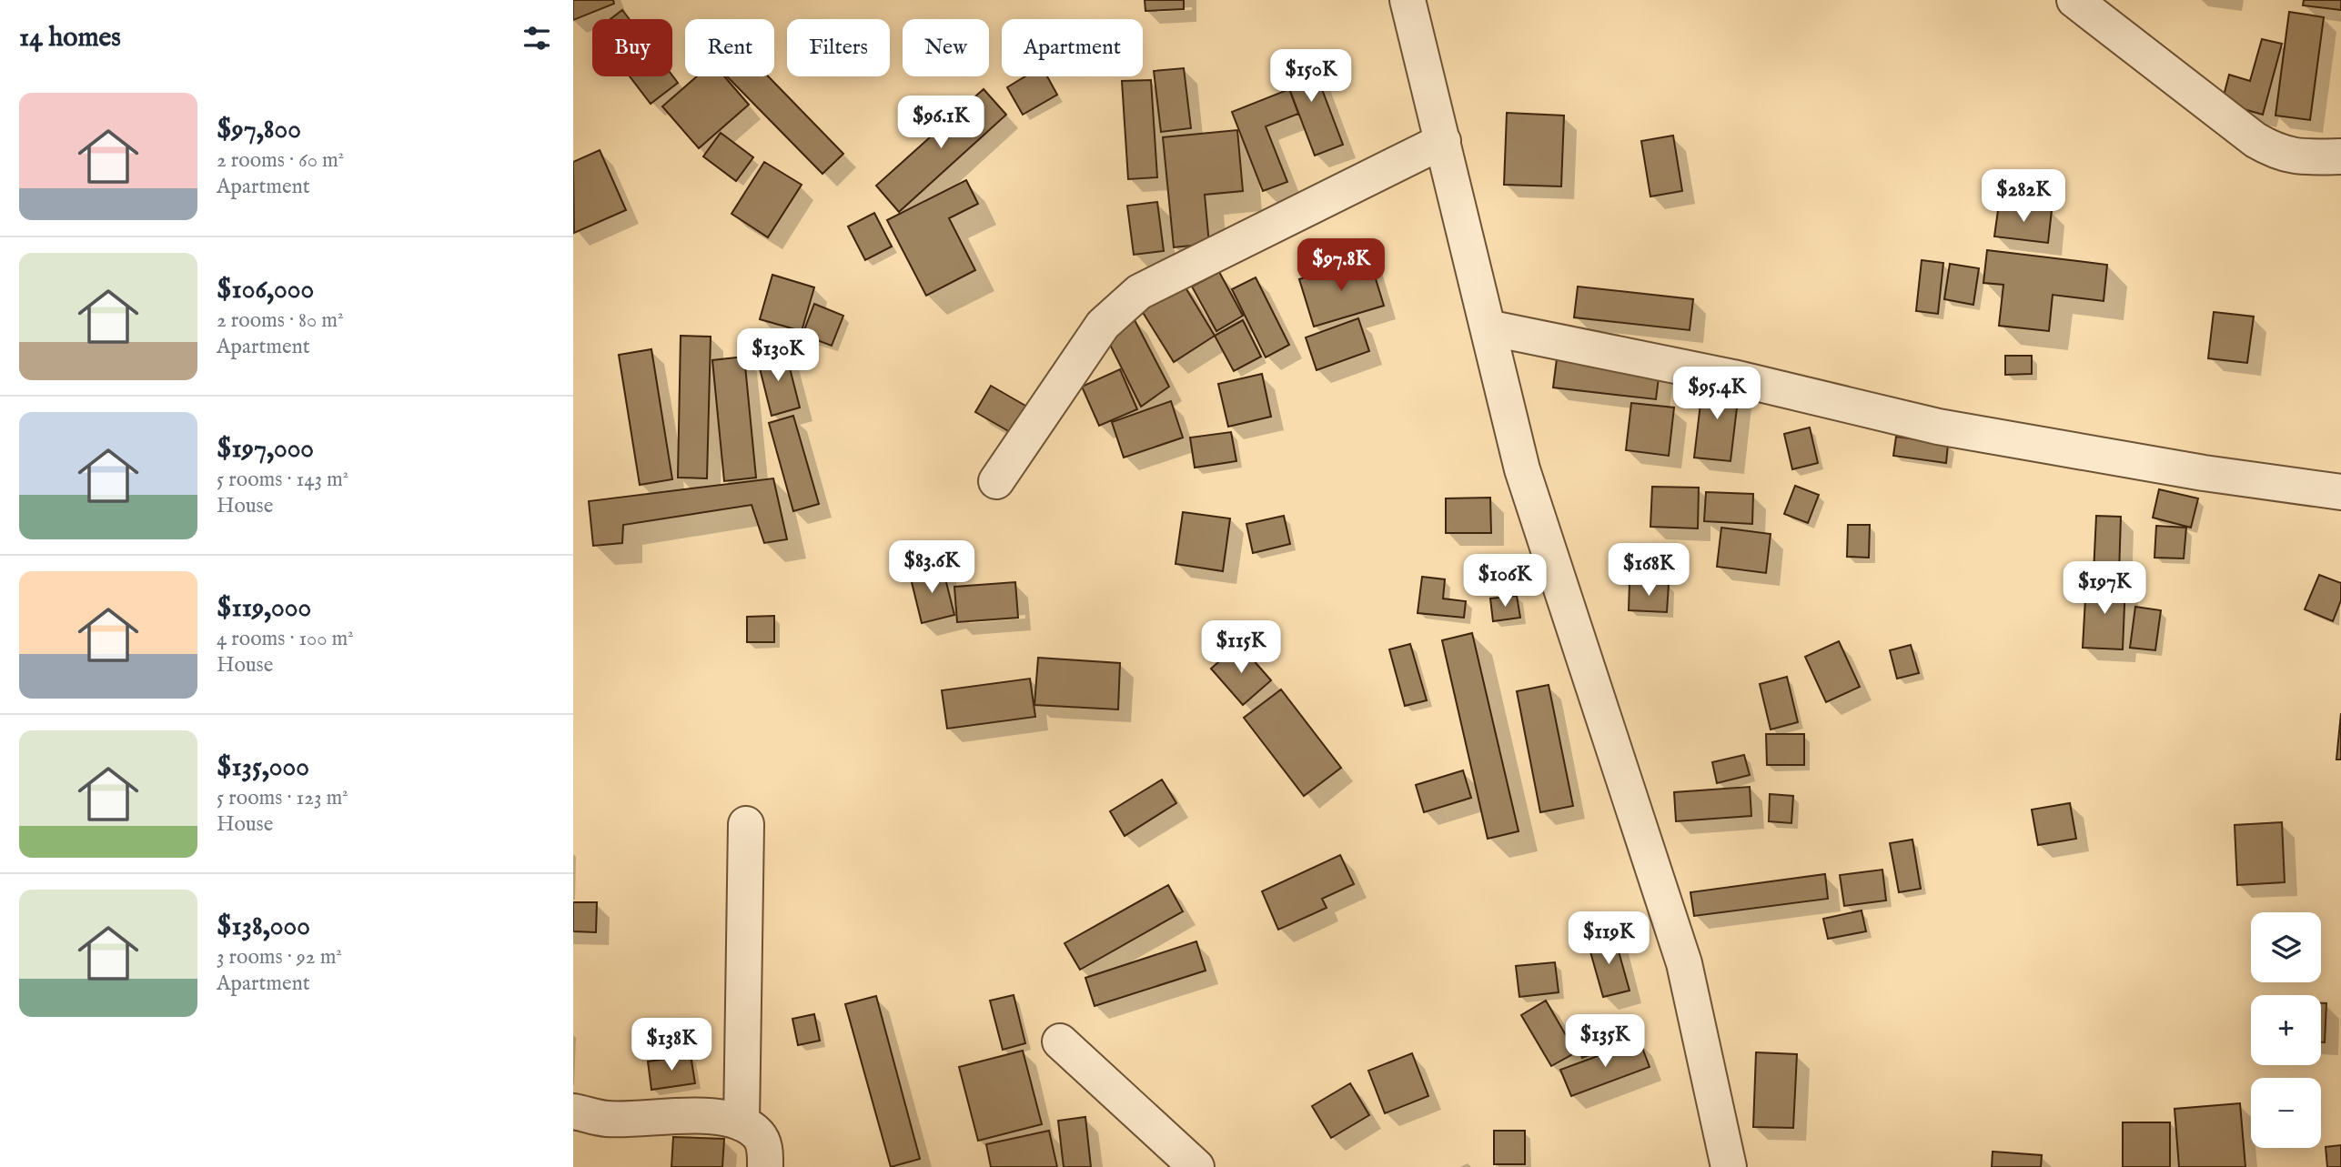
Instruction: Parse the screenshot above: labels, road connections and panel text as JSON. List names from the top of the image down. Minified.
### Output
{"page":{"heading":"14 homes","chip":["Buy","Rent","Filters","New","Apartment"],"price":["$150K","$96.1K","$282K","$97.8K","$130K","$95.4K","$83.6K","$168K","$106K","$197K","$115K","$119K","$135K","$138K"],"list":[{"name":"$97,800","note":"2 rooms · 60 m² · Apartment"},{"name":"$106,000","note":"2 rooms · 80 m² · Apartment"},{"name":"$197,000","note":"5 rooms · 143 m² · House"},{"name":"$119,000","note":"4 rooms · 100 m² · House"},{"name":"$135,000","note":"5 rooms · 123 m² · House"},{"name":"$138,000","note":"3 rooms · 92 m² · Apartment"}],"map_buttons":["+","−"]}}
